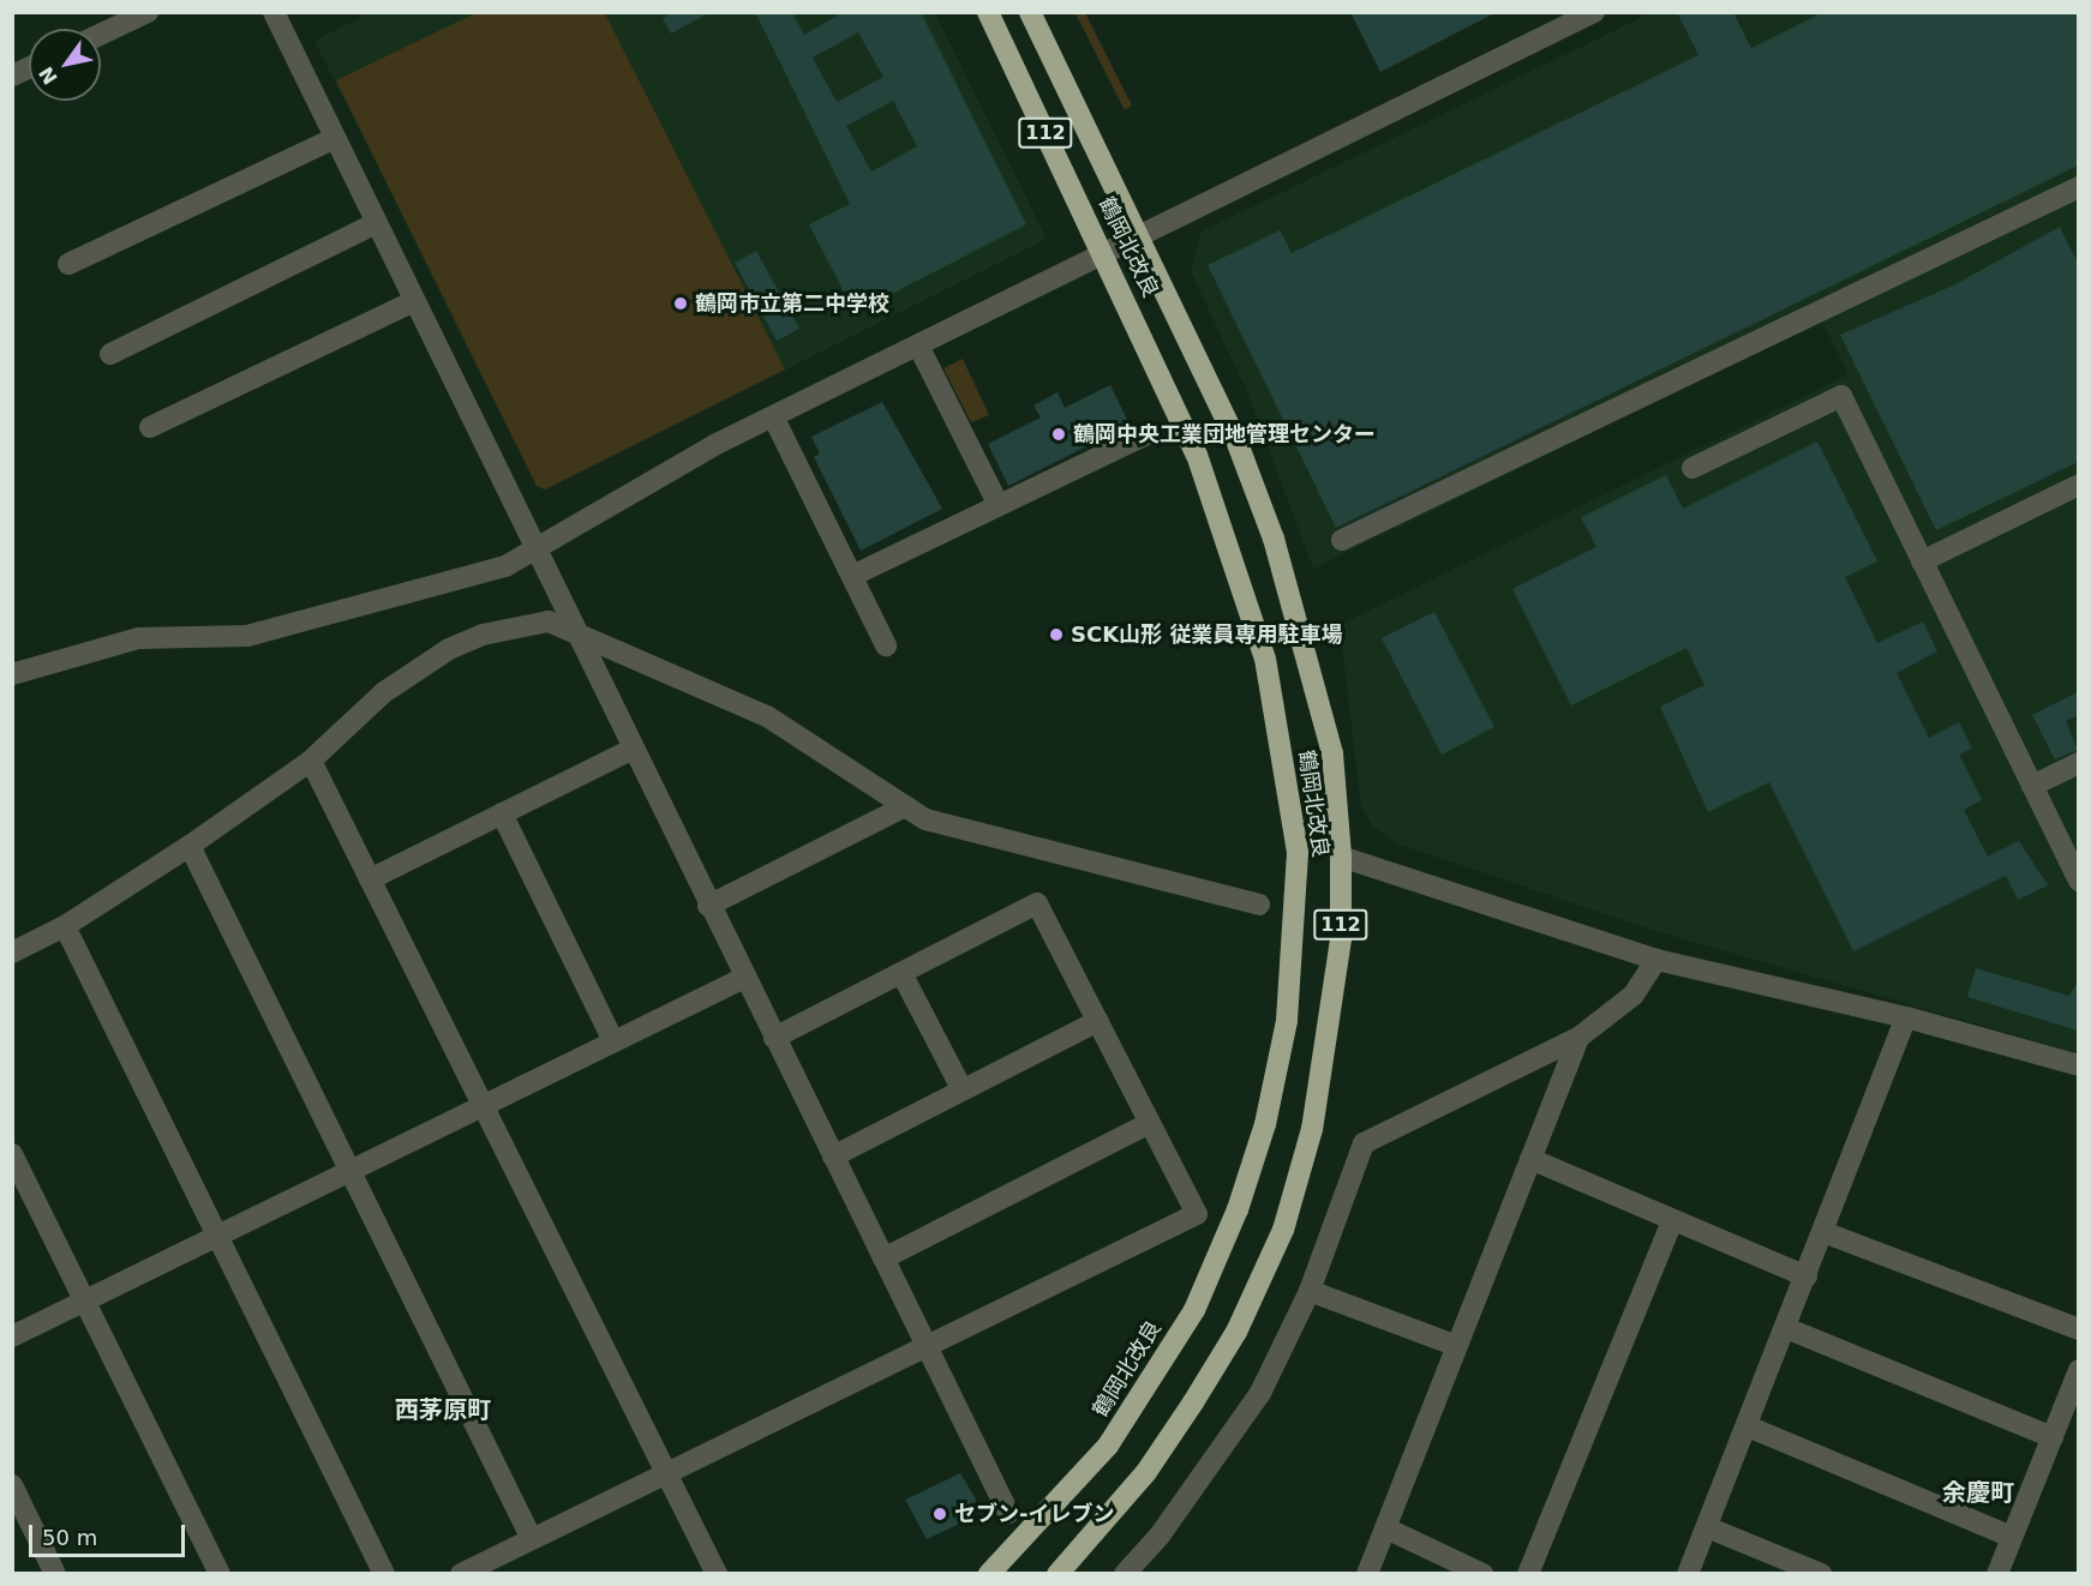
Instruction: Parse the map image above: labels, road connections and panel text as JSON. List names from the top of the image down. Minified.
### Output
{"streets":{"highway":["112","鶴岡北改良"]},"districts":["西茅原町","余慶町"],"places":["鶴岡市立第二中学校","鶴岡中央工業団地管理センター","SCK山形 従業員専用駐車場","セブン-イレブン"],"scale_bar":"50 m","north":"bottom left"}
